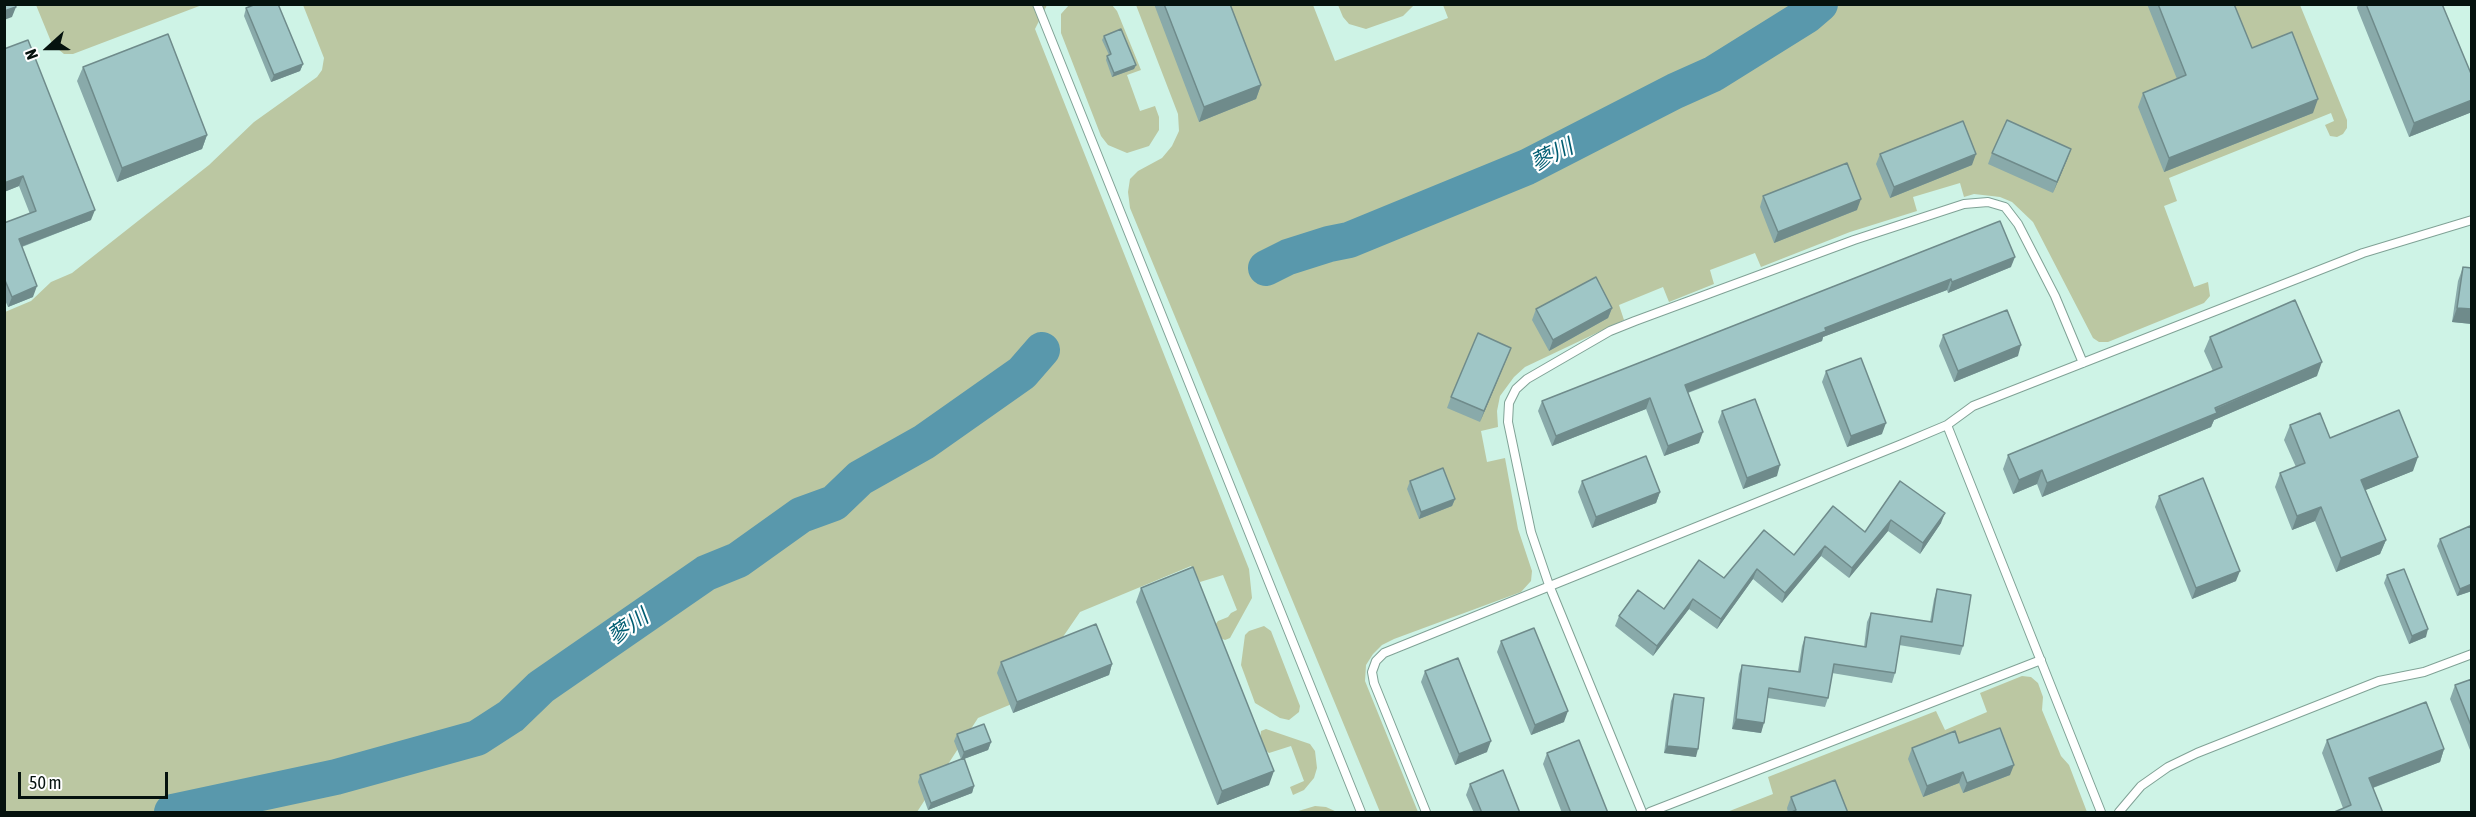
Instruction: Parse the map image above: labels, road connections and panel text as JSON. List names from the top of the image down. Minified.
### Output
{"water":["蓼川"],"scale_bar":"50 m","north":"left"}
